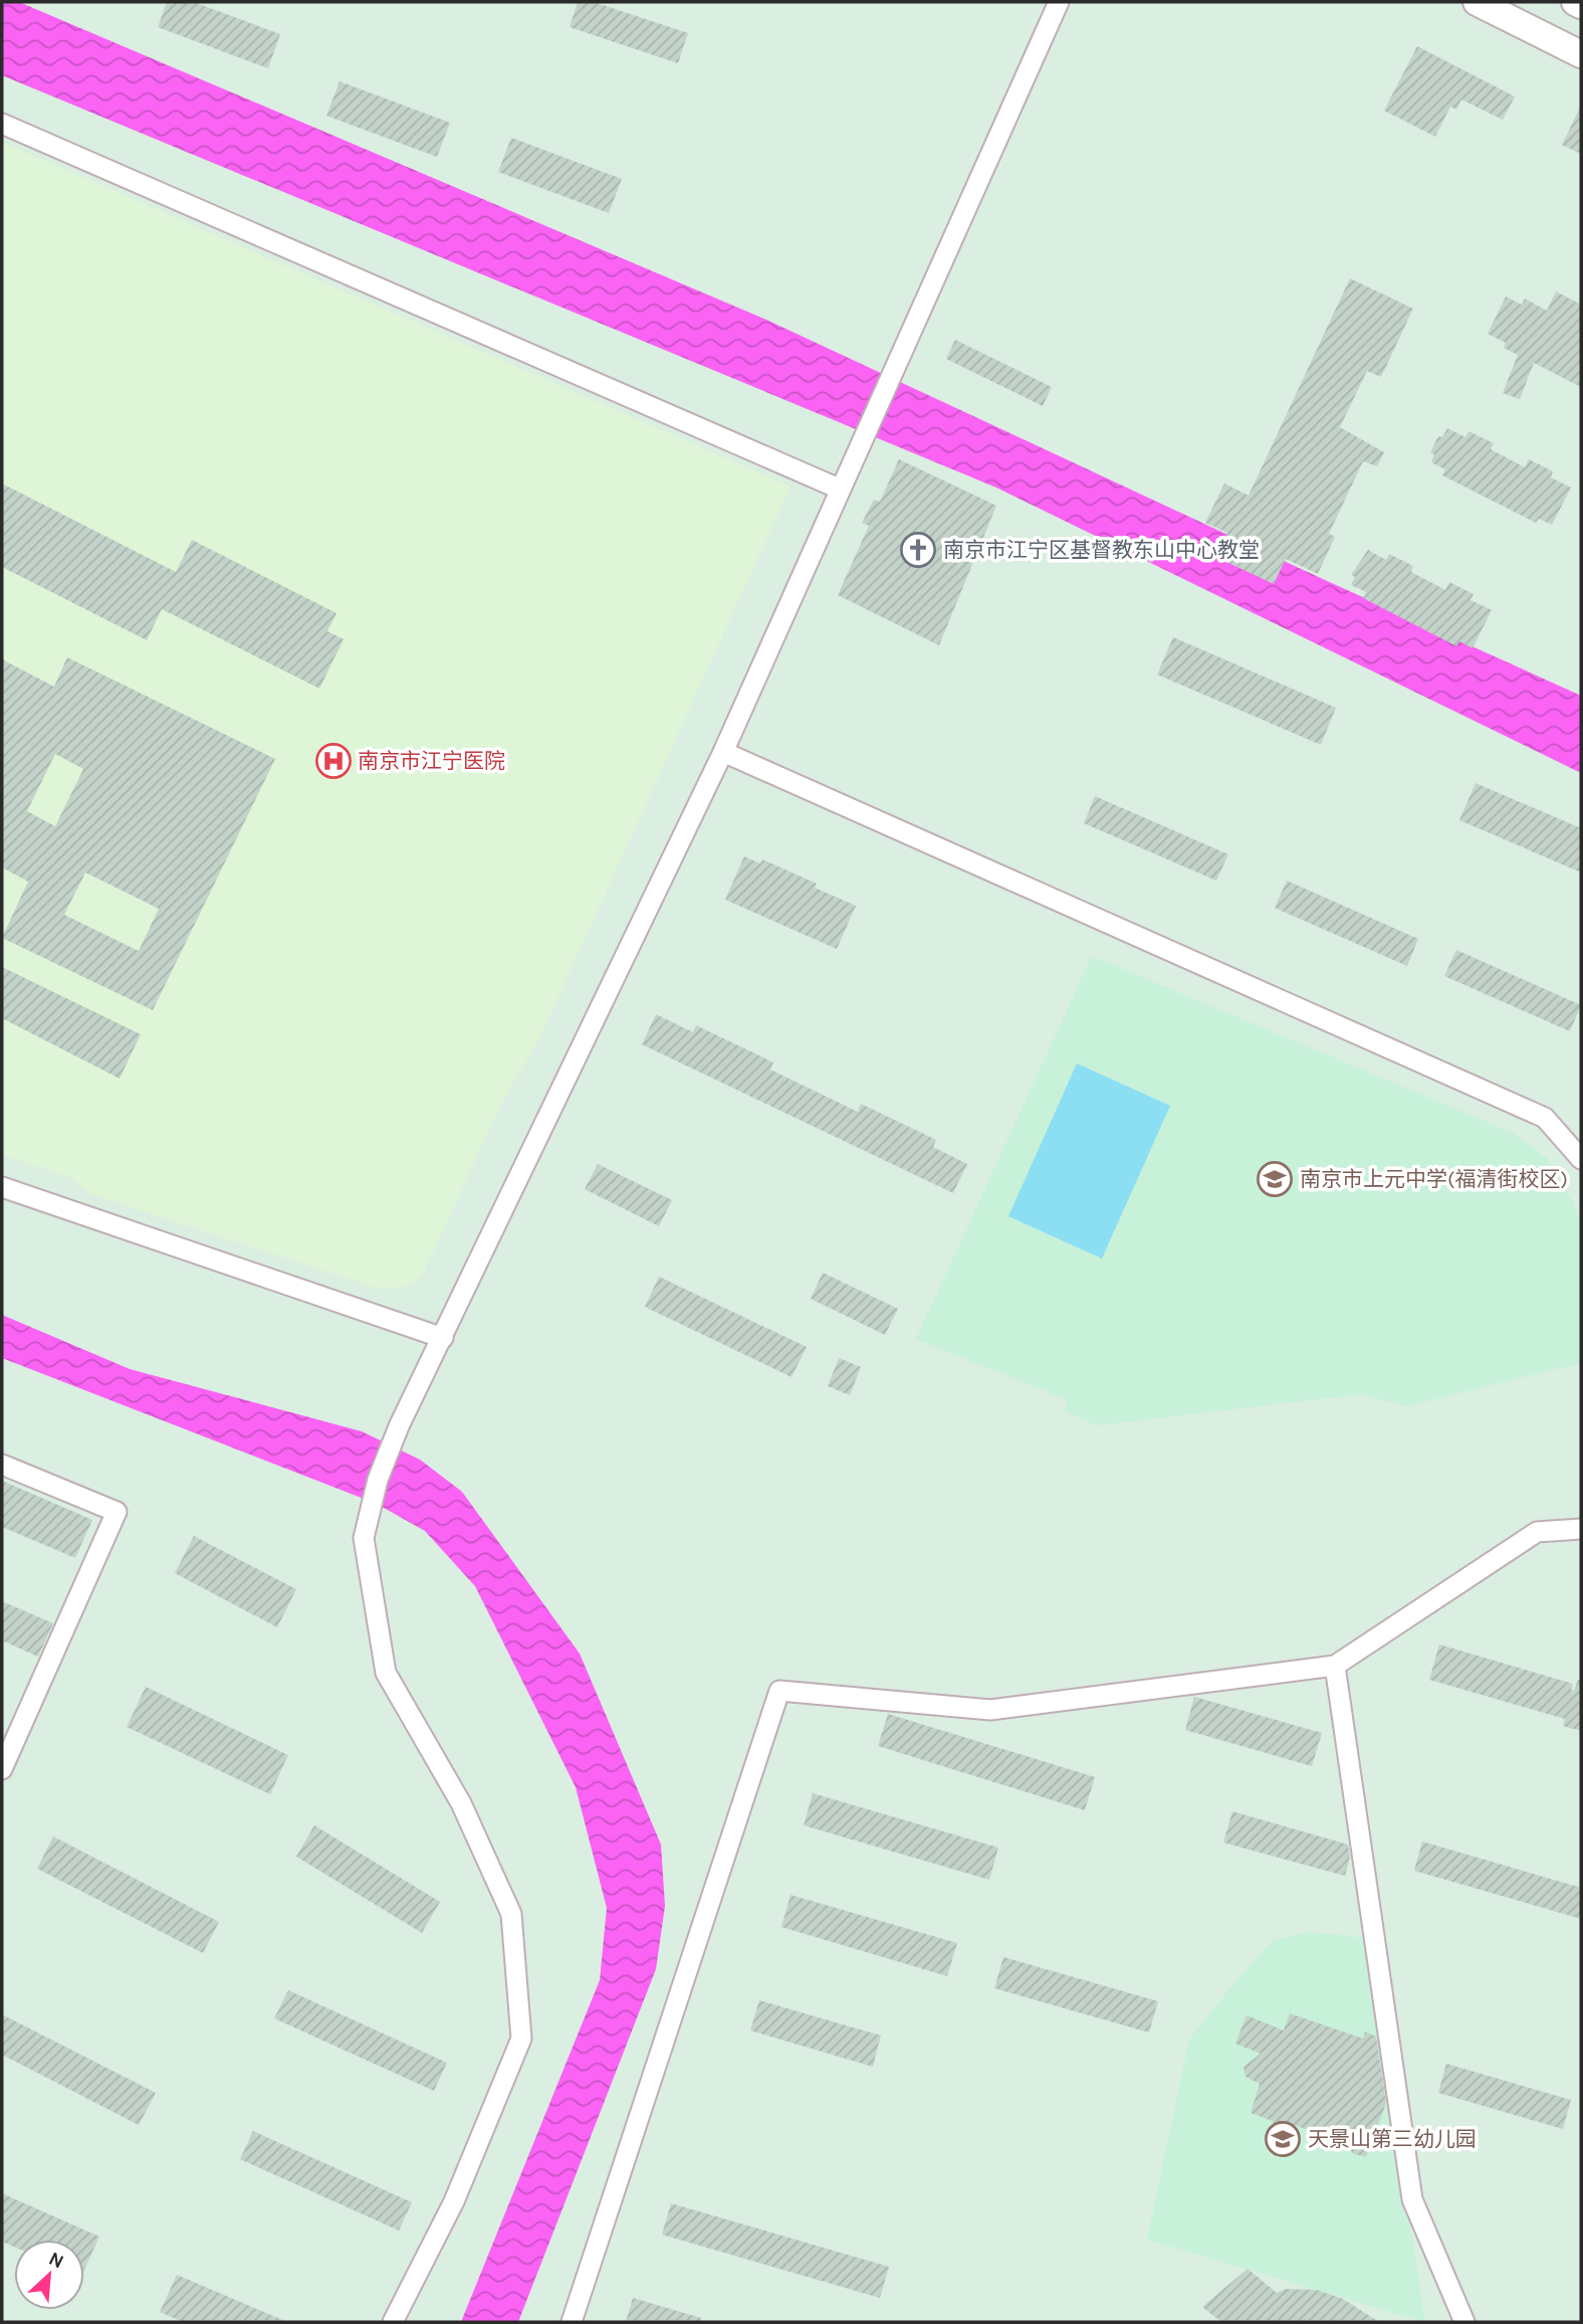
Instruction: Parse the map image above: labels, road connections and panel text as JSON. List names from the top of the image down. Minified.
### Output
{"places":{"church":["南京市江宁区基督教东山中心教堂"],"hospital":["南京市江宁医院"],"school or university":["南京市上元中学(福清街校区)","天景山第三幼儿园"]},"north":"top right"}
